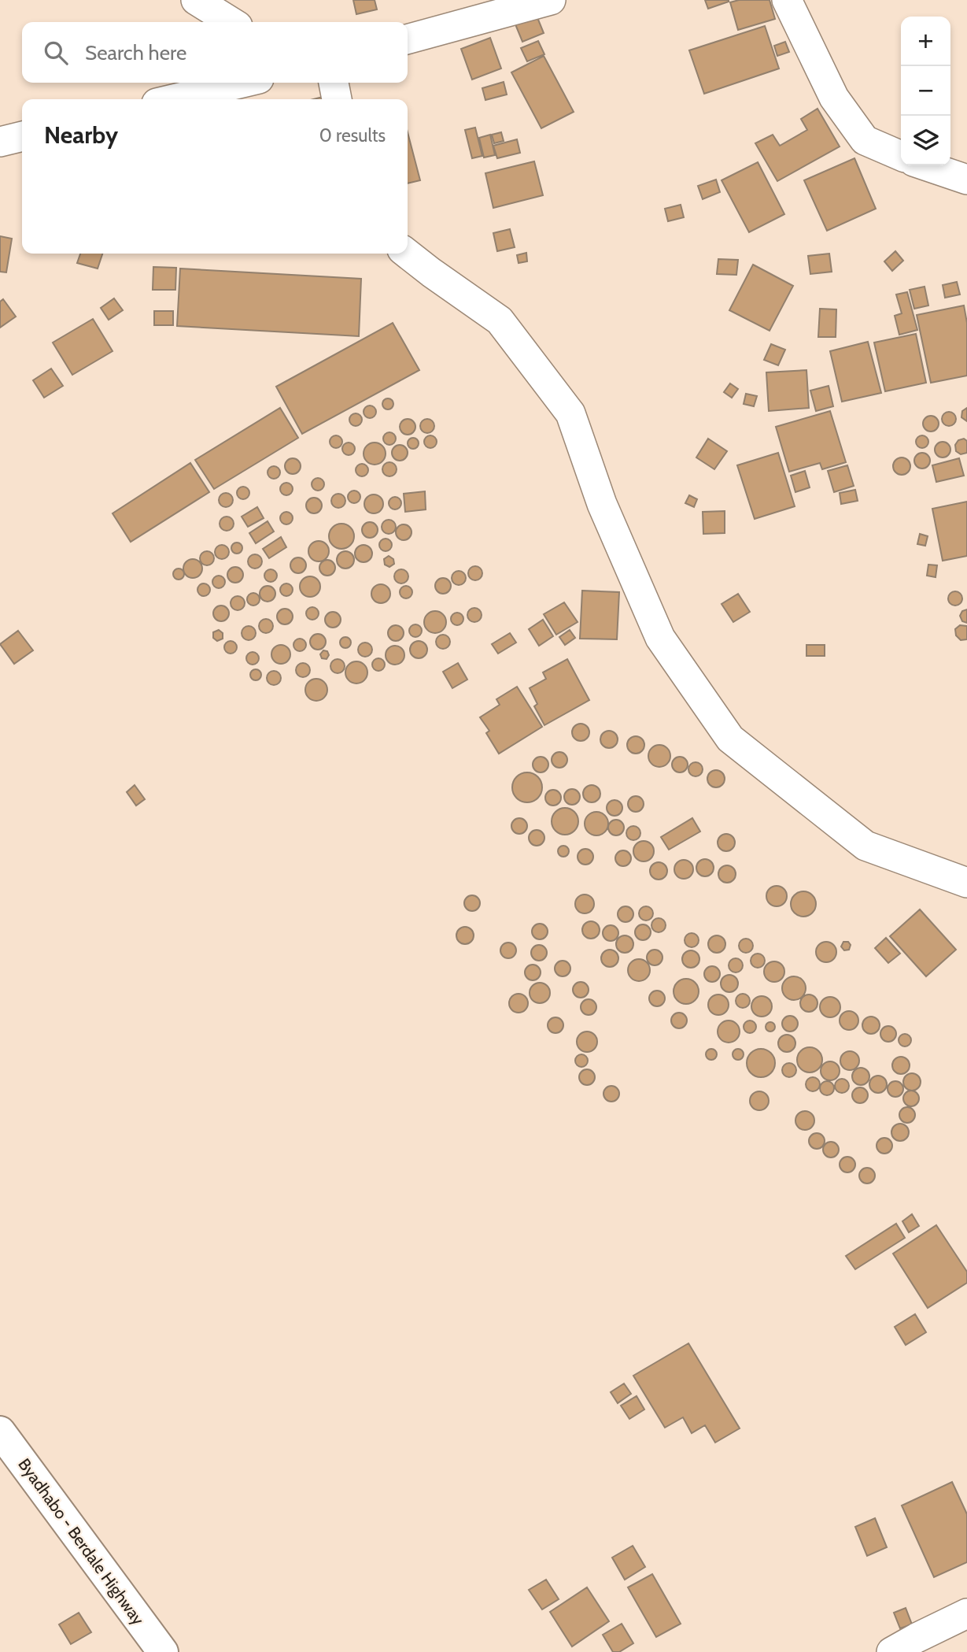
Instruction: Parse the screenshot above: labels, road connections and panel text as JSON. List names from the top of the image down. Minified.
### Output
{"streets":{"main road":["Byadhabo - Berdale Highway"]},"page":{"map_buttons":["+","−"],"search":"Search here","heading":["Nearby","0 results"]}}
